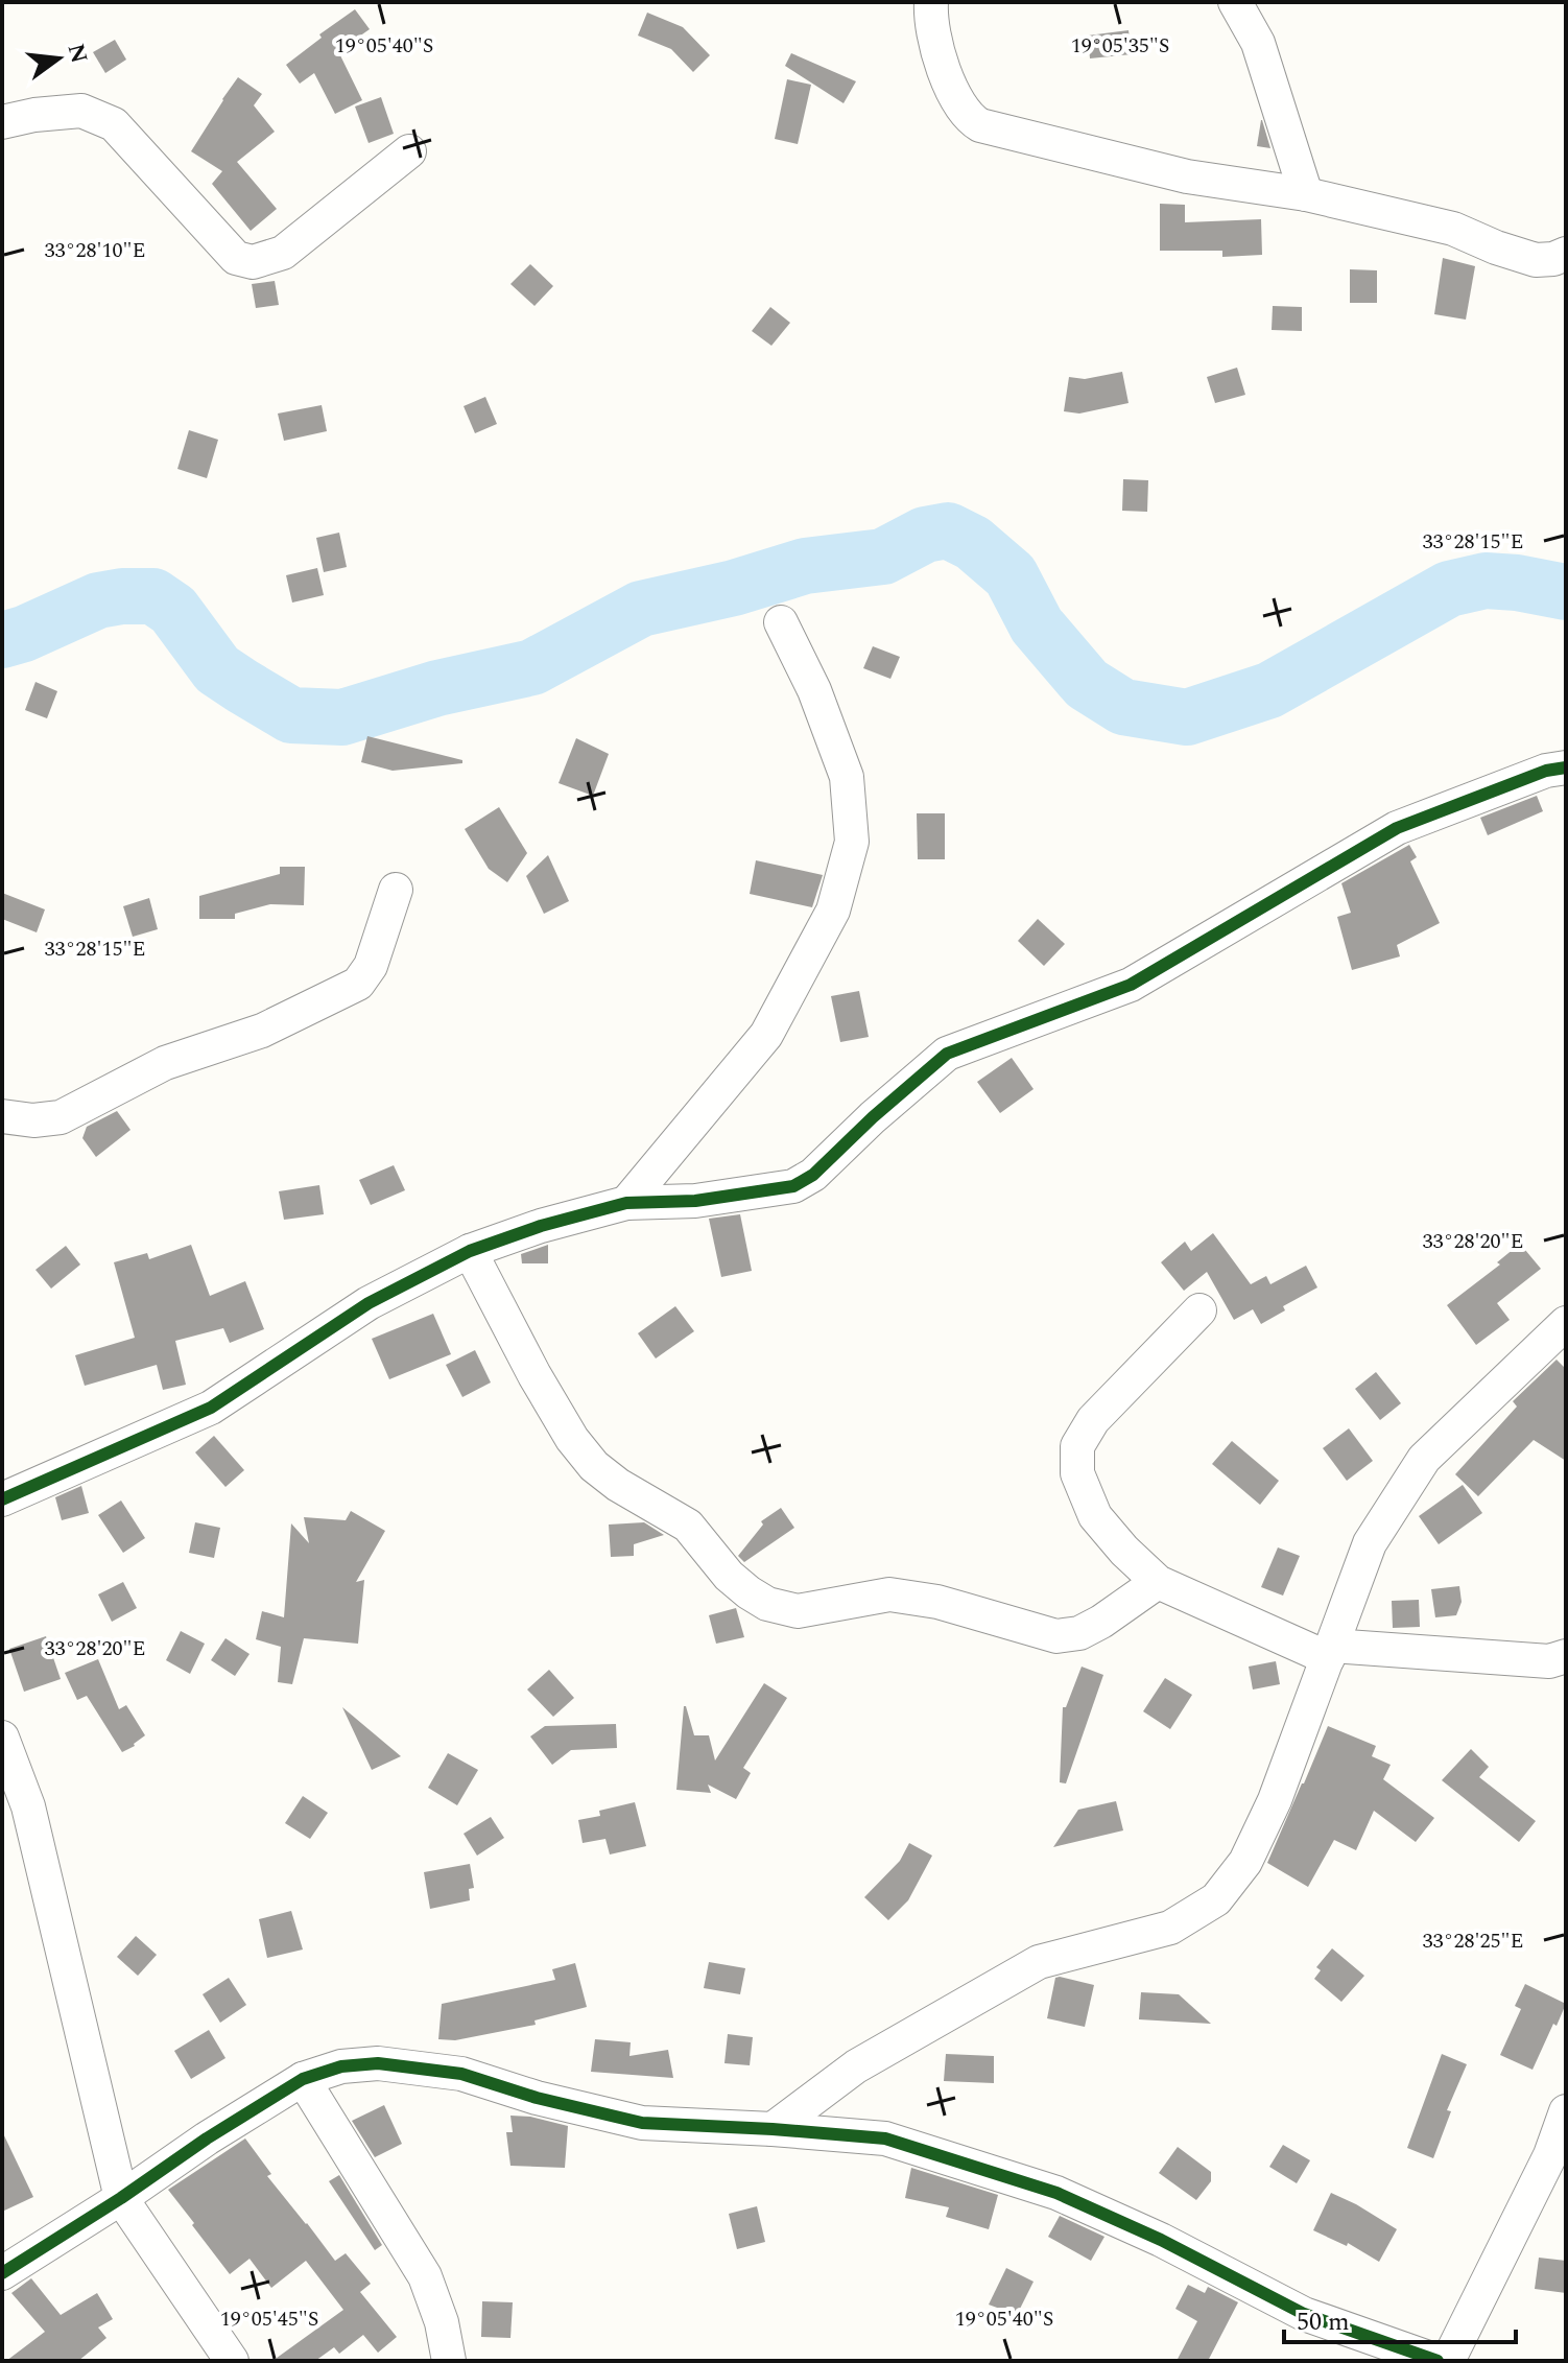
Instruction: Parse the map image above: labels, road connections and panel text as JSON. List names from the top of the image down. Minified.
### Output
{"scale_bar":"50 m","north":"right","coordinates":["19°05'40\"S","19°05'35\"S","33°28'10\"E","33°28'15\"E","33°28'20\"E","33°28'25\"E","19°05'45\"S"]}
